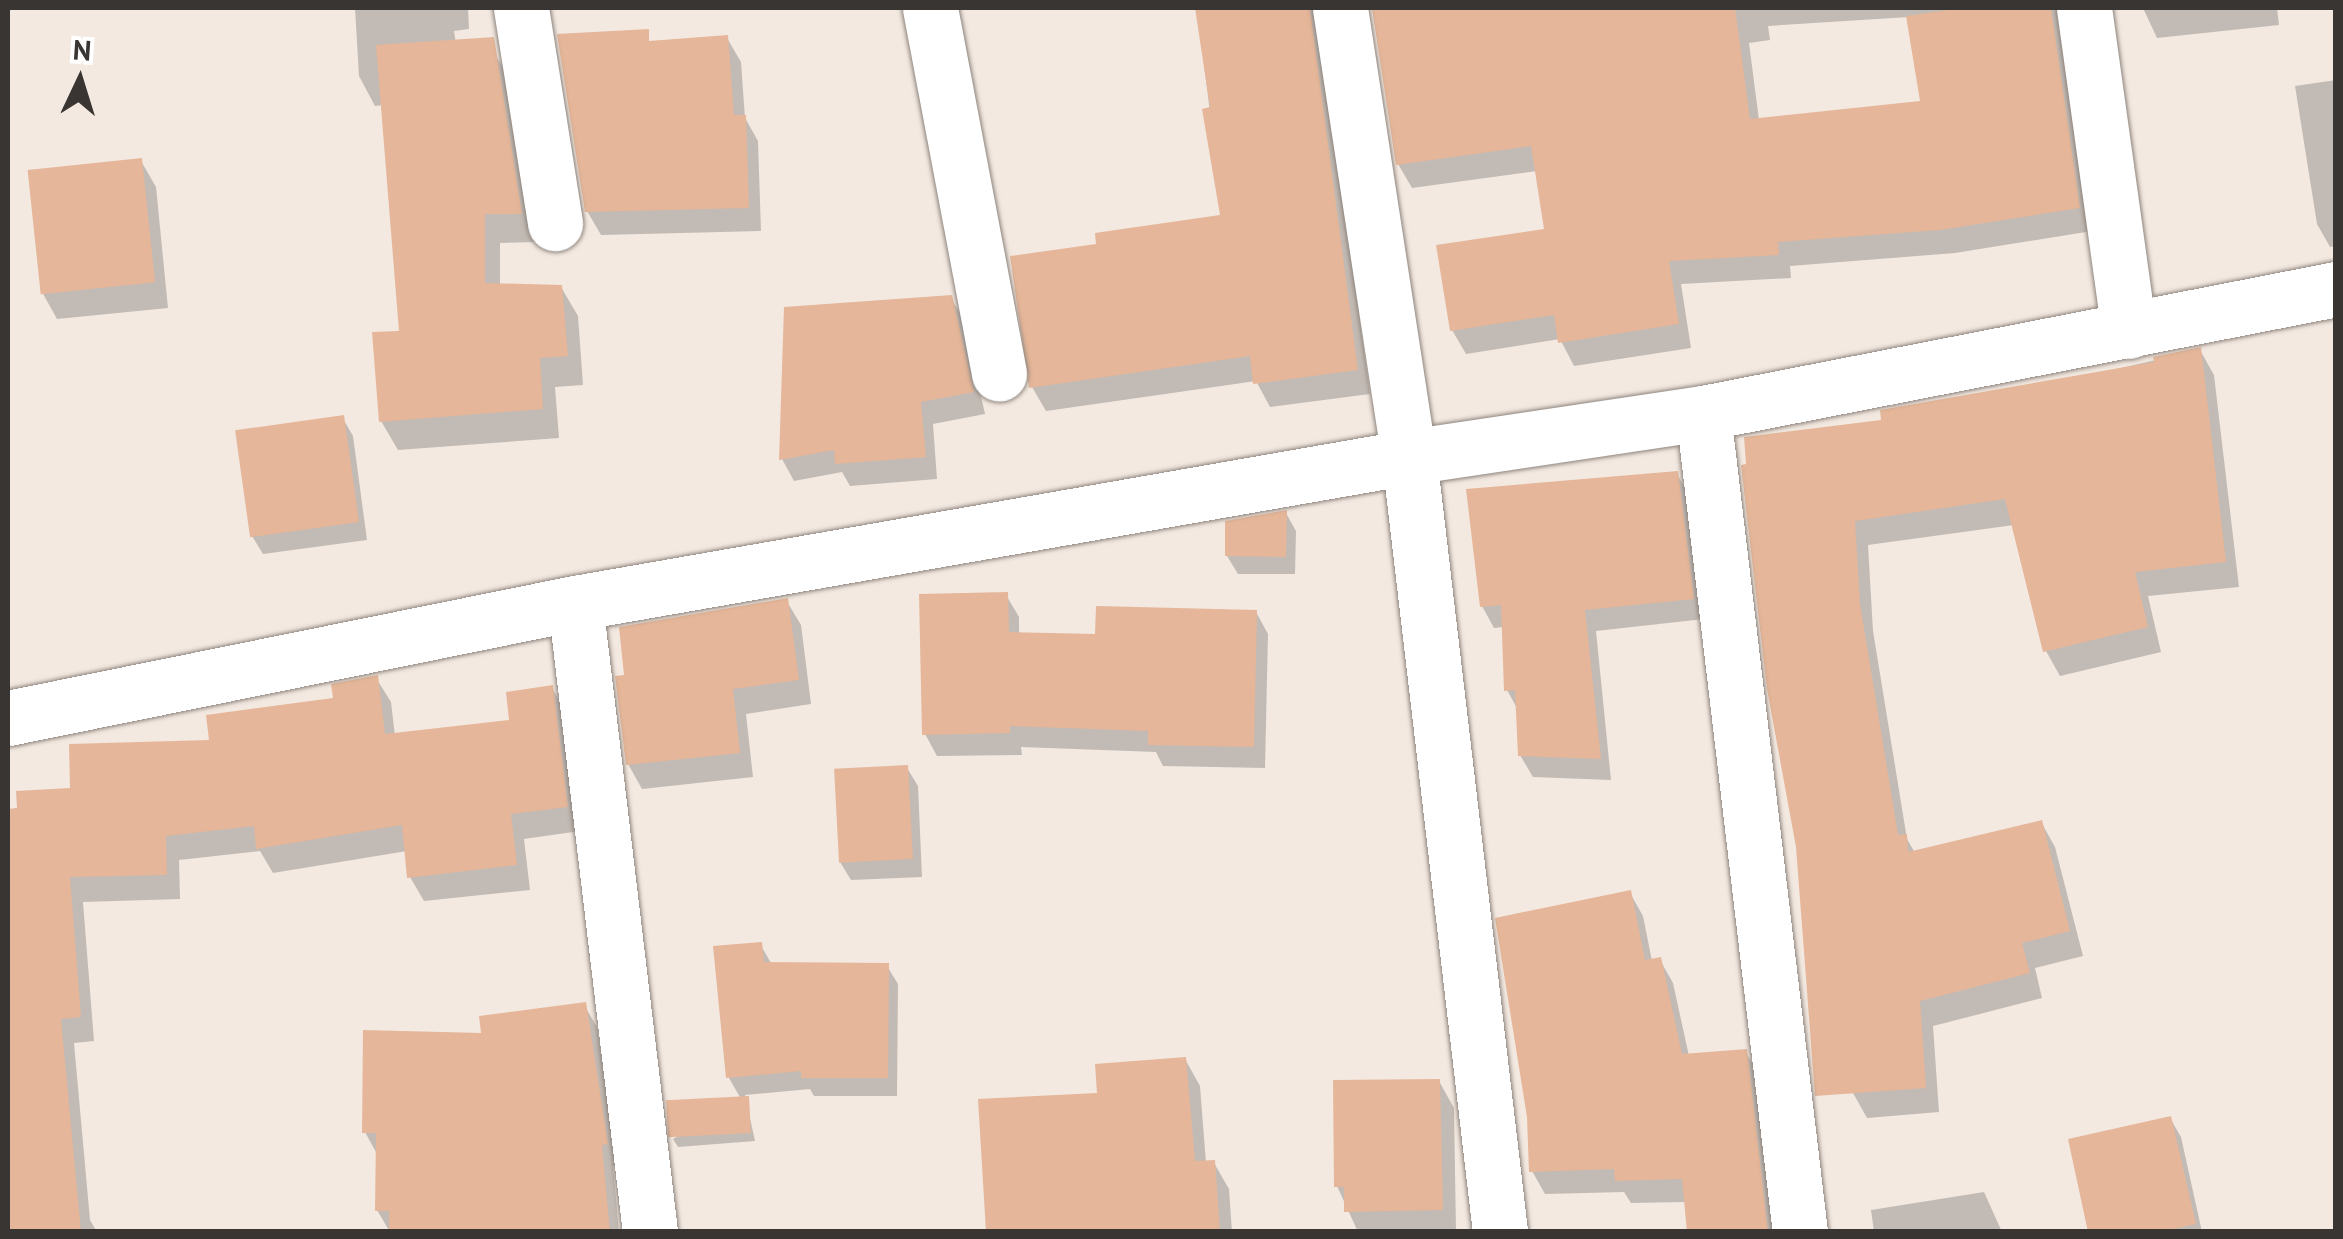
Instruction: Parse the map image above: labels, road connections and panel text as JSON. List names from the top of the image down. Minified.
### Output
{"north":"top"}
